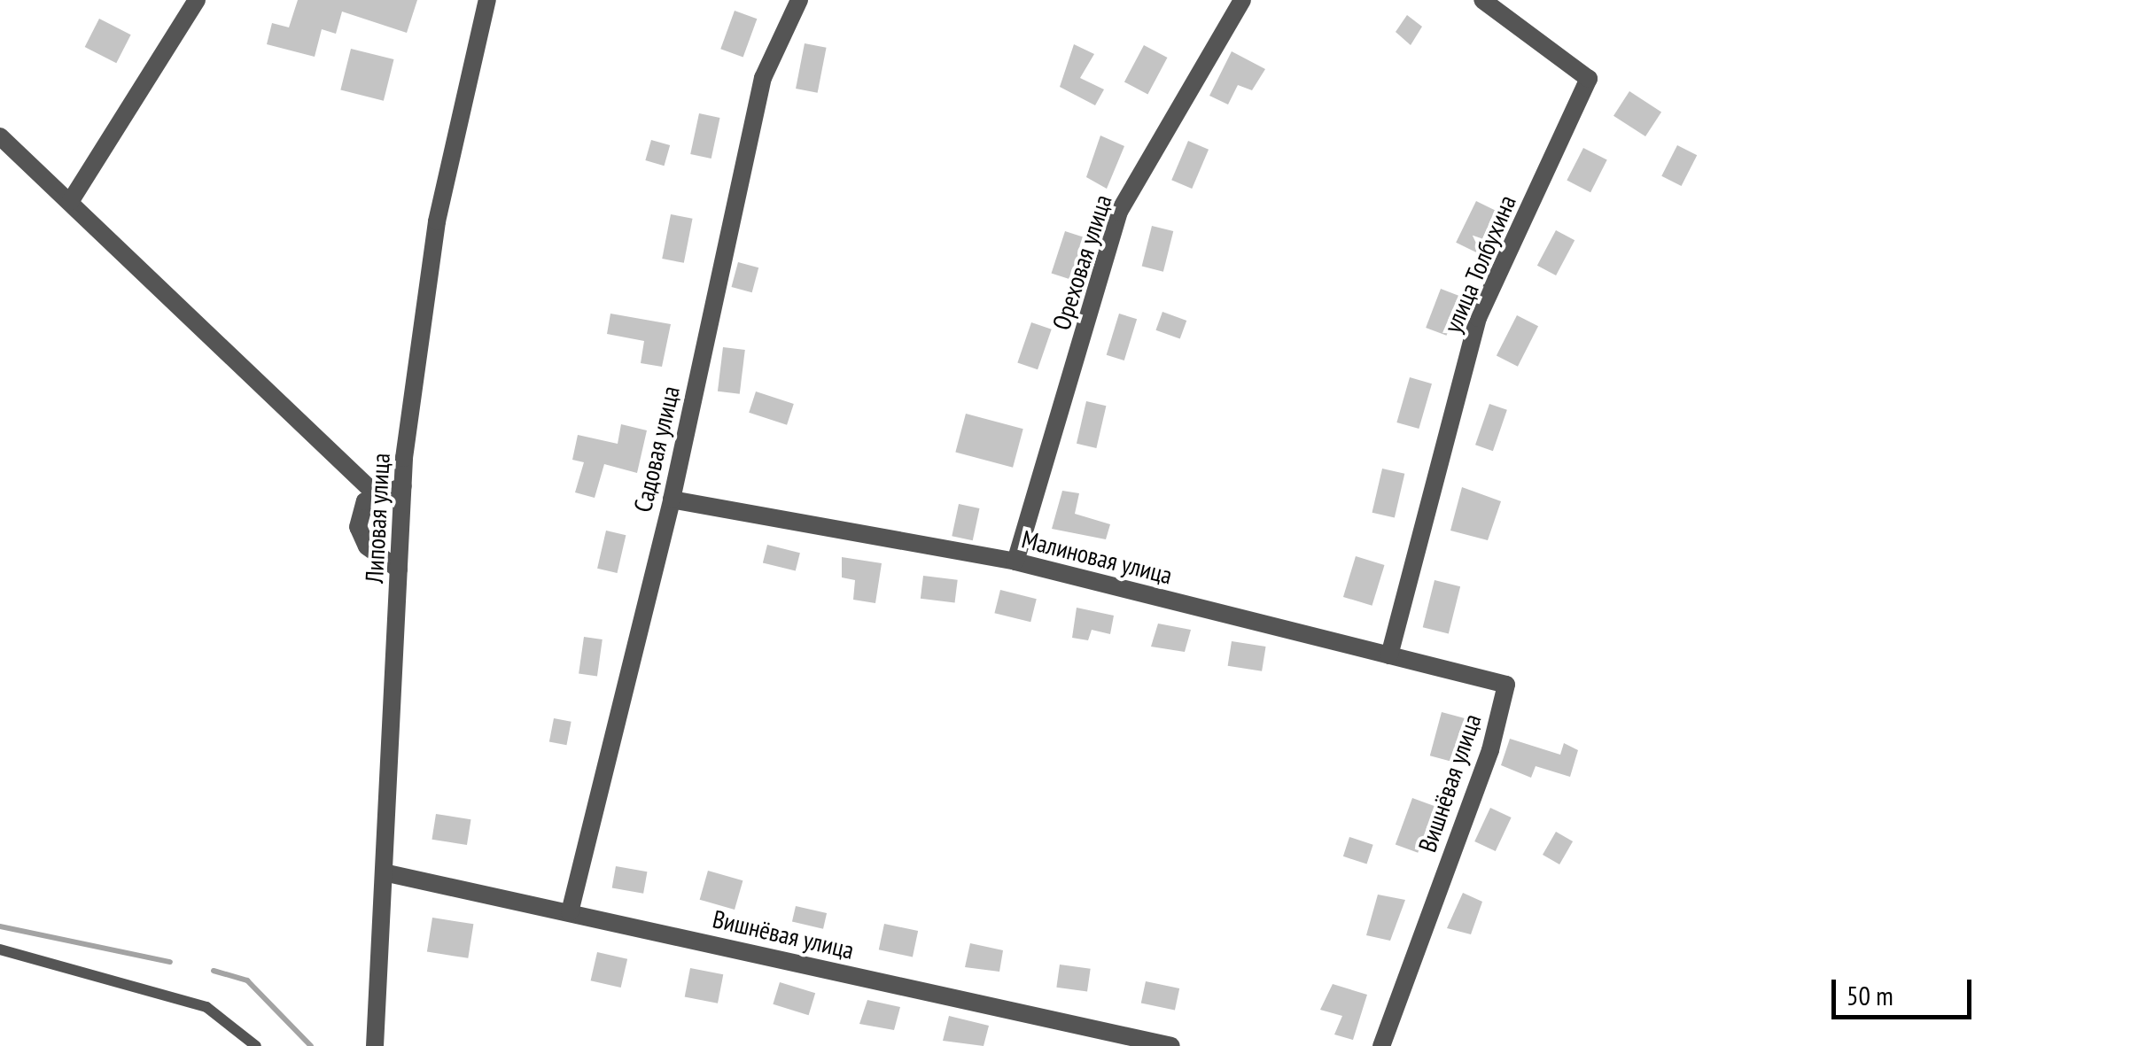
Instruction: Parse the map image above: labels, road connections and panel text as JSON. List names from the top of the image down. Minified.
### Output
{"streets":{"street":["Ореховая улица","улица Толбухина","Садовая улица","Липовая улица","Малиновая улица","Вишнёвая улица"]},"crossings":[["Ореховая улица","Малиновая улица"],["улица Толбухина","Малиновая улица"],["Садовая улица","Малиновая улица"],["Садовая улица","Вишнёвая улица"],["Липовая улица","Вишнёвая улица"],["Малиновая улица","Вишнёвая улица"]],"scale_bar":"50 m"}
